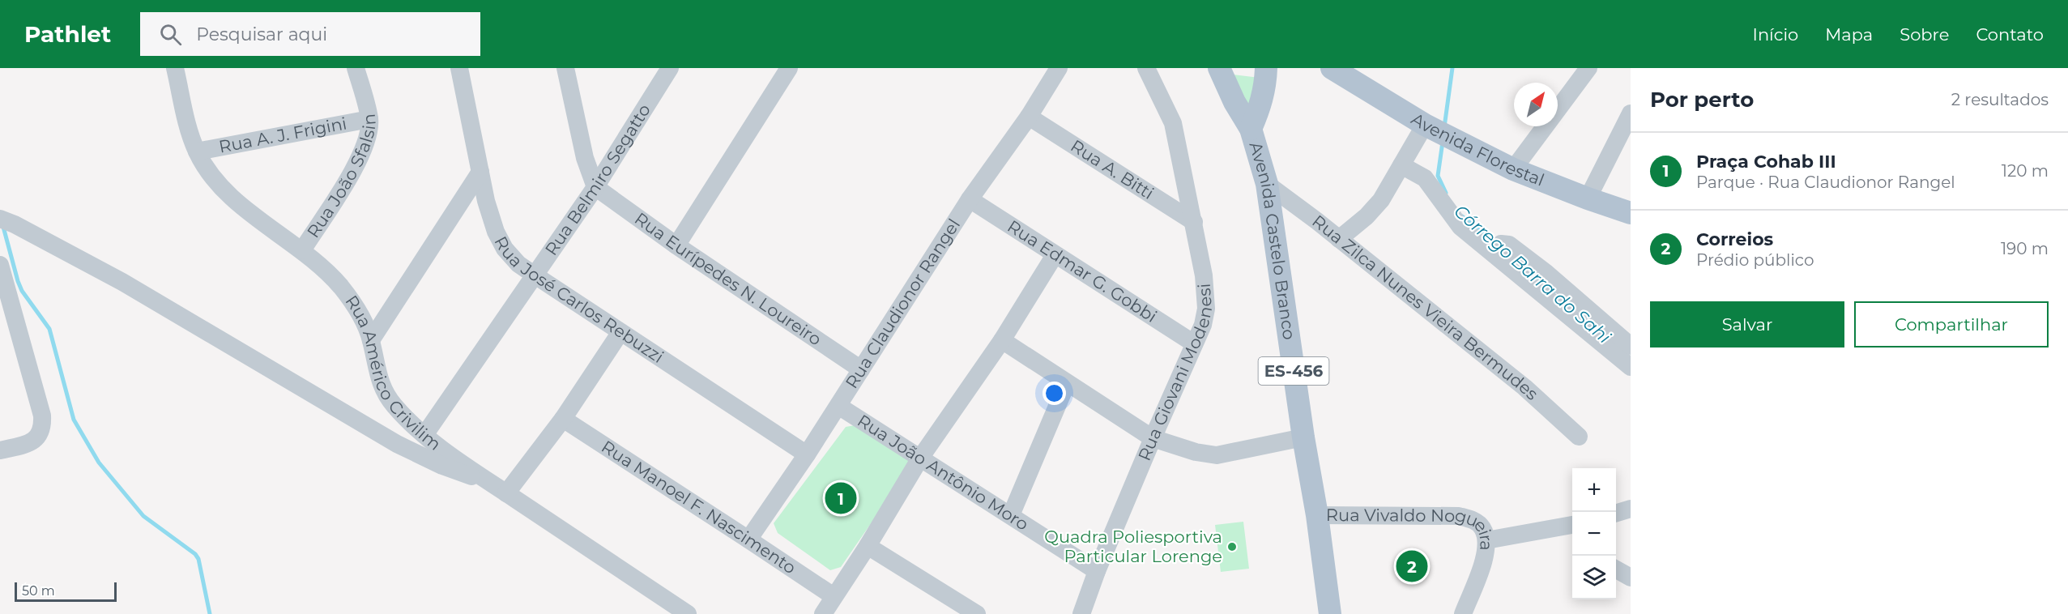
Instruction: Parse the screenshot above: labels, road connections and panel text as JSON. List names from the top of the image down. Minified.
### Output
{"streets":{"main road":["Avenida Florestal","Avenida Castelo Branco","ES-456"],"street":["Rua A. J. Frigini","Rua A. Bitti","Rua João Sfalsin","Rua Belmiro Segatto","Rua Edmar G. Gobbi","Rua Eurípedes N. Loureiro","Rua José Carlos Rebuzzi","Rua Claudionor Rangel","Rua Zilca Nunes Vieira Bermudes","Rua Américo Crivilim","Rua Giovani Modenesi","Rua João Antônio Moro","Rua Manoel F. Nascimento","Rua Vivaldo Nogueira"]},"crossings":[["Rua A. J. Frigini","Rua João Sfalsin"],["Rua A. J. Frigini","Rua Américo Crivilim"],["Rua A. Bitti","Rua Claudionor Rangel"],["Rua A. Bitti","Rua Giovani Modenesi"],["Rua João Sfalsin","Rua Américo Crivilim"],["Rua Belmiro Segatto","Rua Eurípedes N. Loureiro"],["Rua Belmiro Segatto","Rua José Carlos Rebuzzi"],["Rua Belmiro Segatto","Rua Américo Crivilim"],["Avenida Castelo Branco","Rua Zilca Nunes Vieira Bermudes"],["Avenida Castelo Branco","Rua Vivaldo Nogueira"],["Rua Edmar G. Gobbi","Rua Claudionor Rangel"],["Rua Edmar G. Gobbi","Rua Giovani Modenesi"],["Rua Eurípedes N. Loureiro","Rua Claudionor Rangel"],["Rua José Carlos Rebuzzi","Rua Claudionor Rangel"],["Rua Claudionor Rangel","Rua João Antônio Moro"],["Rua Claudionor Rangel","Rua Manoel F. Nascimento"],["Rua Giovani Modenesi","Rua João Antônio Moro"]],"water":["Córrego Barra do Sahi"],"places":["Quadra Poliesportiva Particular Lorenge"],"scale_bar":"50 m","north":"top right","page":{"header":"Pathlet","search":"Pesquisar aqui","nav":["Início","Mapa","Sobre","Contato"],"heading":["Por perto","2 resultados"],"list":[{"mark":"1","name":"Praça Cohab III","note":"Parque · Rua Claudionor Rangel","value":"120 m"},{"mark":"2","name":"Correios","note":"Prédio público","value":"190 m"}],"buttons":["Salvar","Compartilhar"],"map_buttons":["+","−"],"pins":["1","2"],"scale":"50 m"}}
